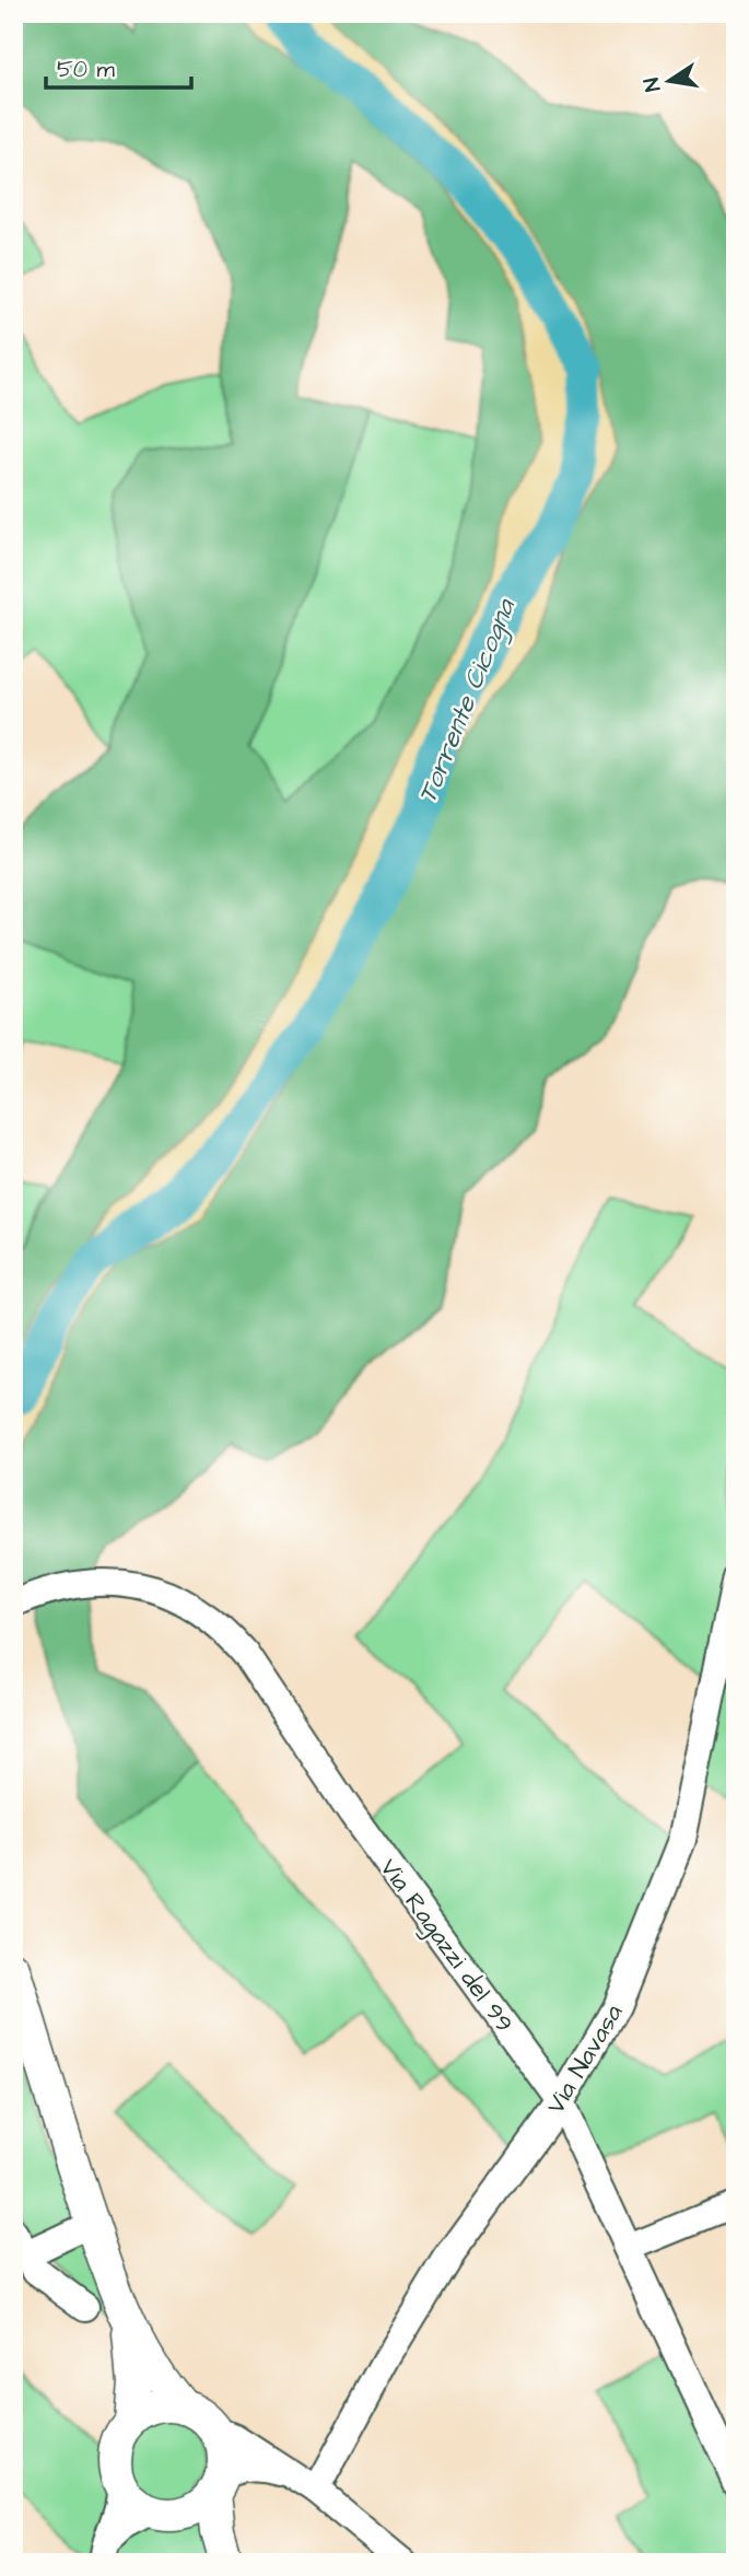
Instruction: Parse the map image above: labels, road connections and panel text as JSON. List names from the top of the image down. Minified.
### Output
{"streets":{"street":["Via Ragazzi del 99","Via Navasa"]},"crossings":[["Via Ragazzi del 99","Via Navasa"]],"water":["Torrente Cicogna"],"scale_bar":"50 m","north":"left"}
